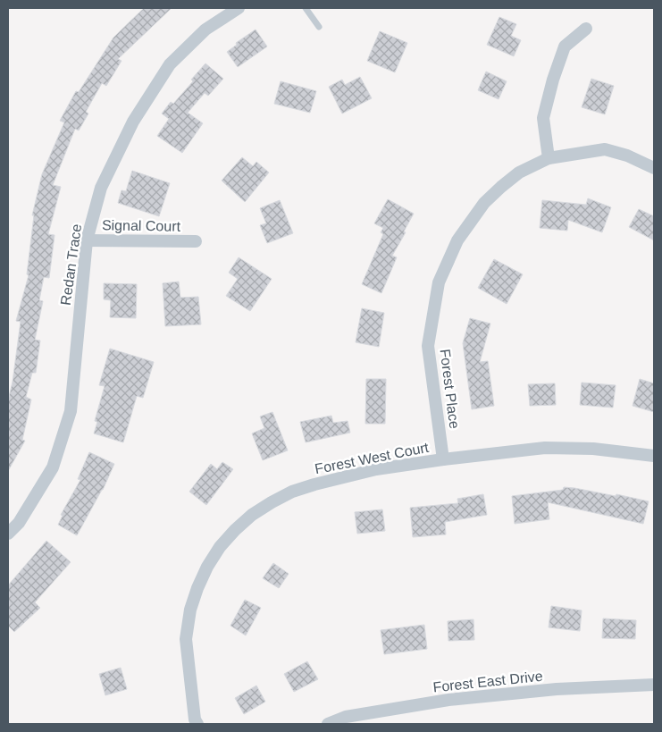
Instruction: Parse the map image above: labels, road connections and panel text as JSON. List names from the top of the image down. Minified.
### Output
{"streets":{"street":["Signal Court","Redan Trace","Forest Place","Forest West Court","Forest East Drive"]},"crossings":[["Signal Court","Redan Trace"],["Forest Place","Forest West Court"]]}
